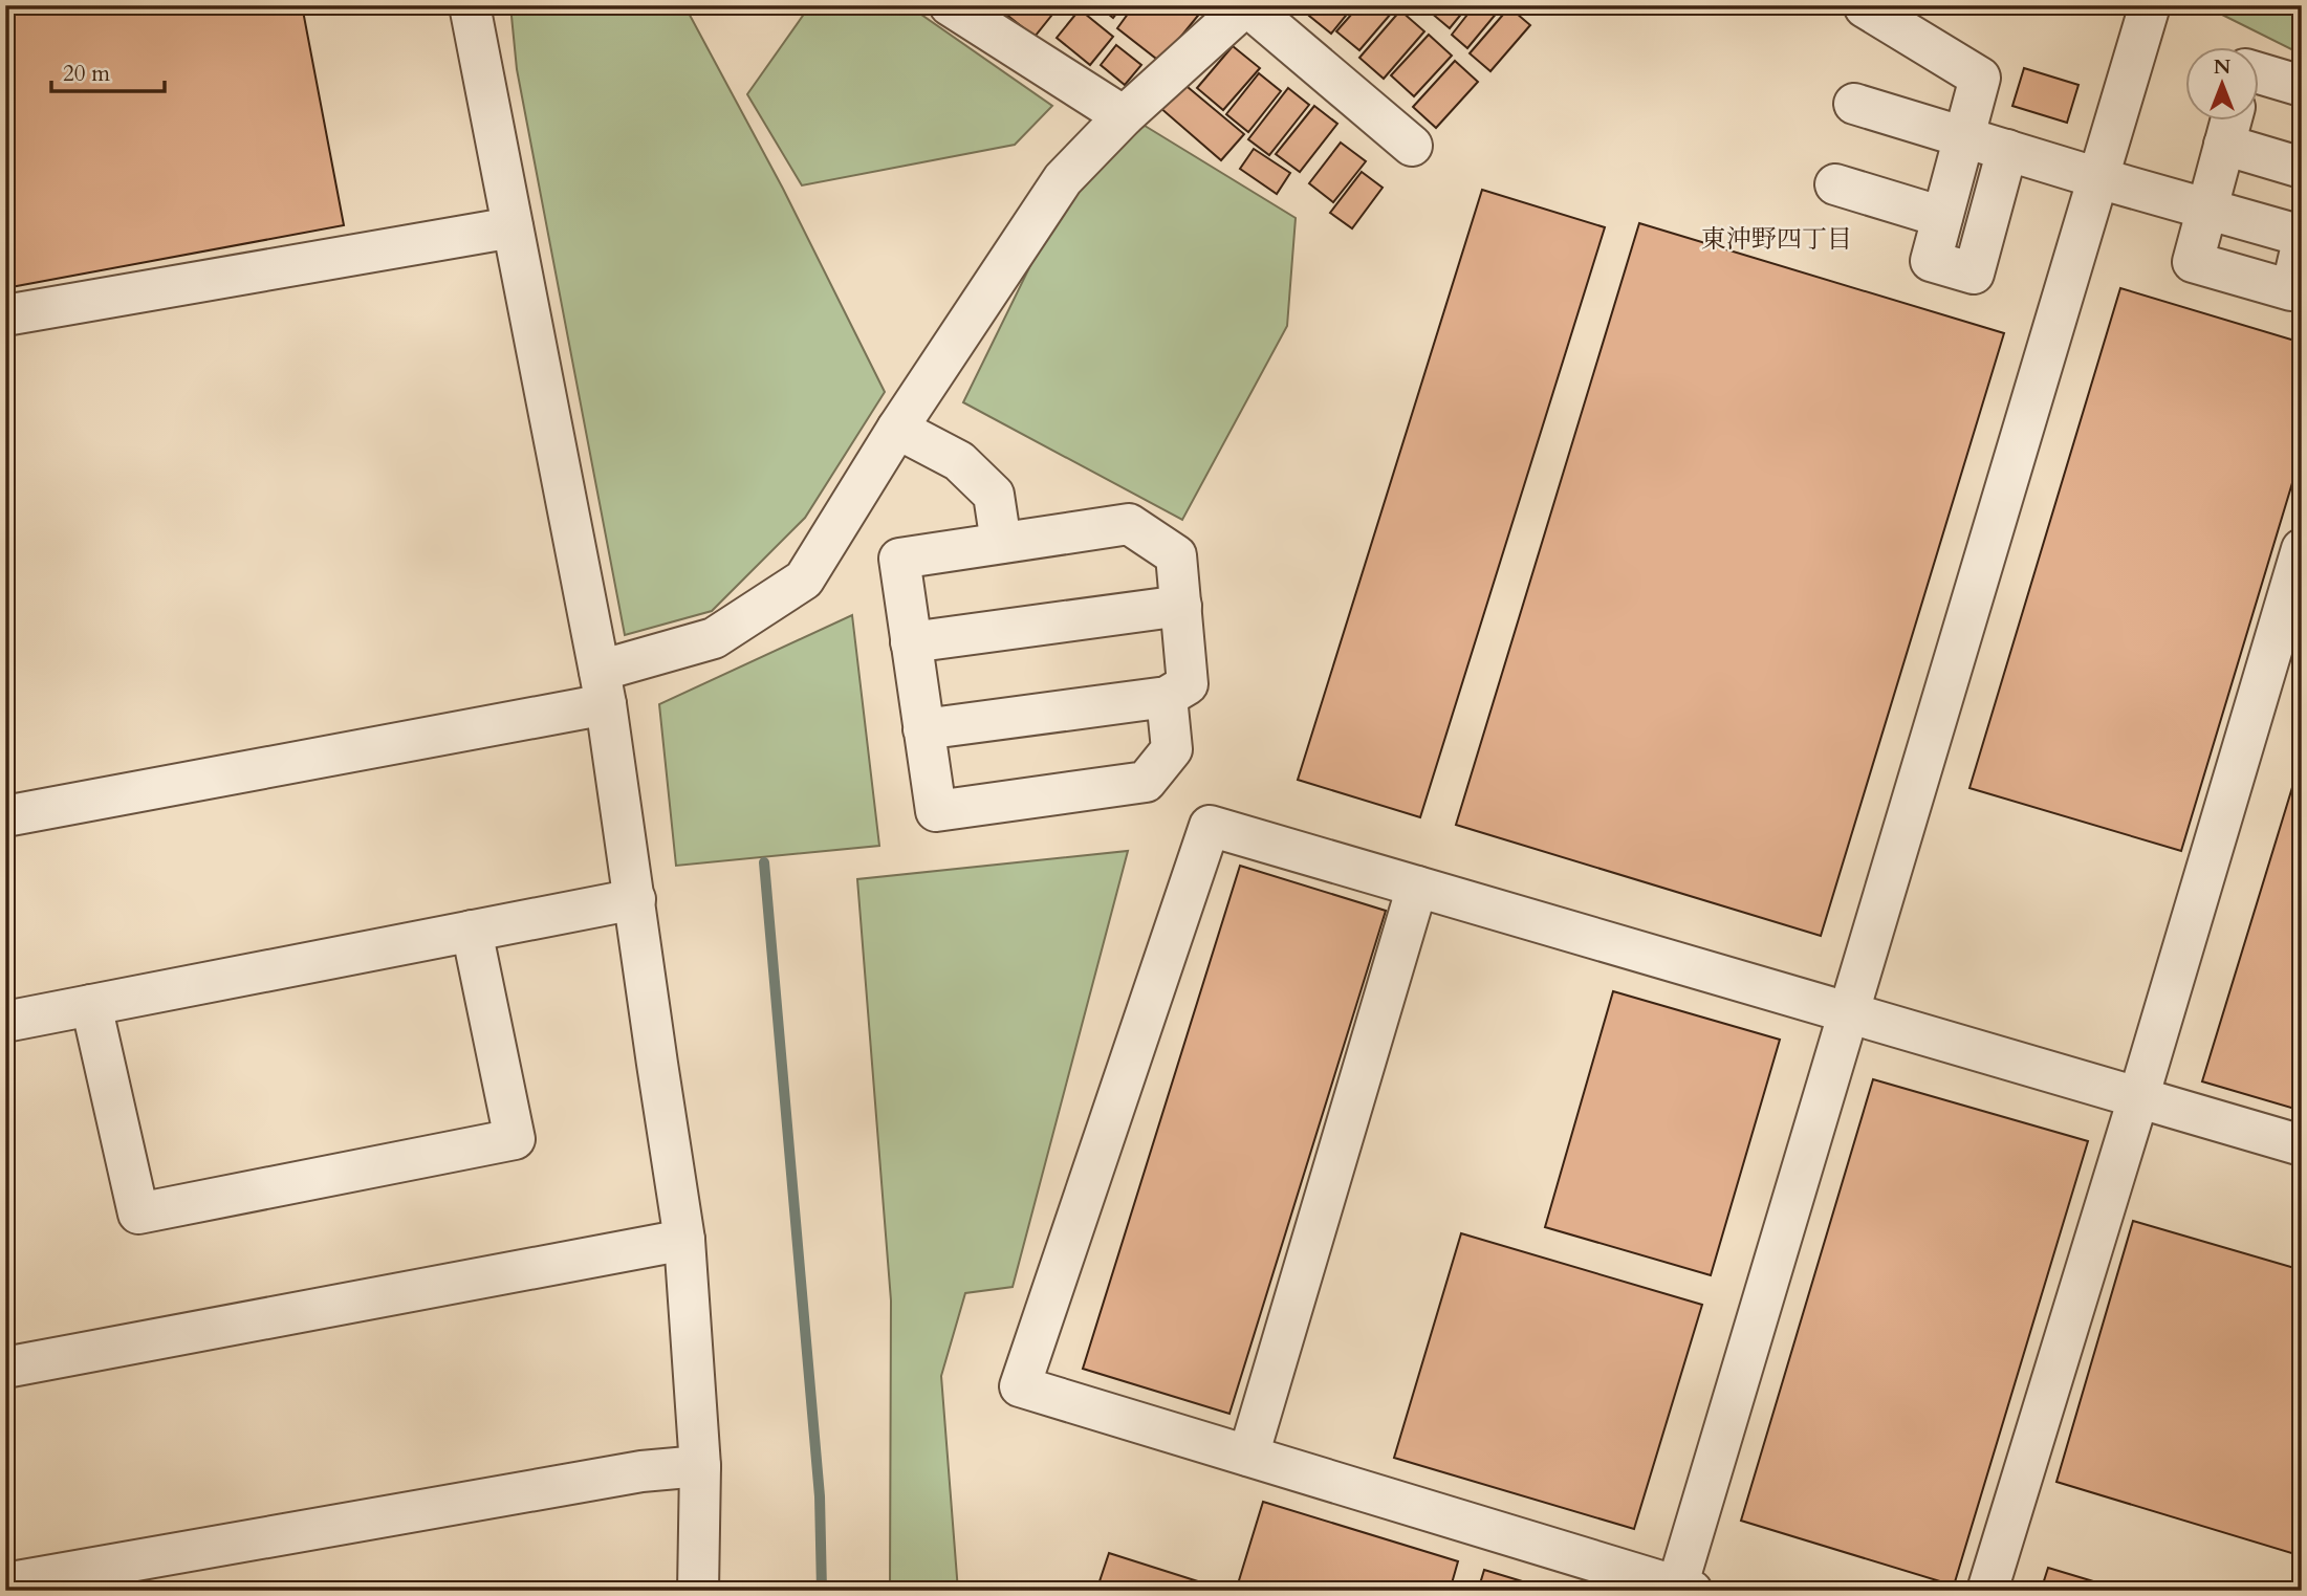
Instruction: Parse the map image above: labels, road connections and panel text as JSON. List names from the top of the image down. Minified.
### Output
{"districts":["東沖野四丁目"],"scale_bar":"20 m","north":"top"}
